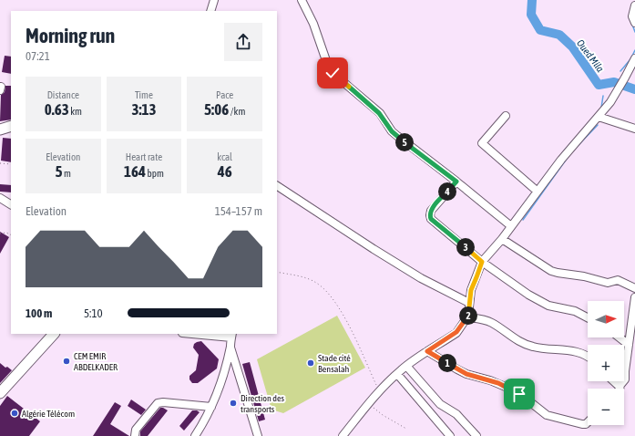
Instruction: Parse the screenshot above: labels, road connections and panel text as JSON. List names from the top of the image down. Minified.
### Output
{"water":["Oued Mila"],"places":["CEM EMIR ABDELKADER","Stade cité Bensalah","Direction des transports","Algérie Télécom"],"north":"right","page":{"heading":["Morning run","07:21"],"stats":[["Distance","0.63 km"],["Time","3:13"],["Pace","5:06 /km"],["Elevation","5 m"],["Heart rate","164 bpm"],["kcal","46"]],"pins":["5","4","3","2","1"],"chart":["Elevation","154–157 m"],"list":[{"name":"100 m","note":"5:10"}],"map_buttons":["+","−"]}}
